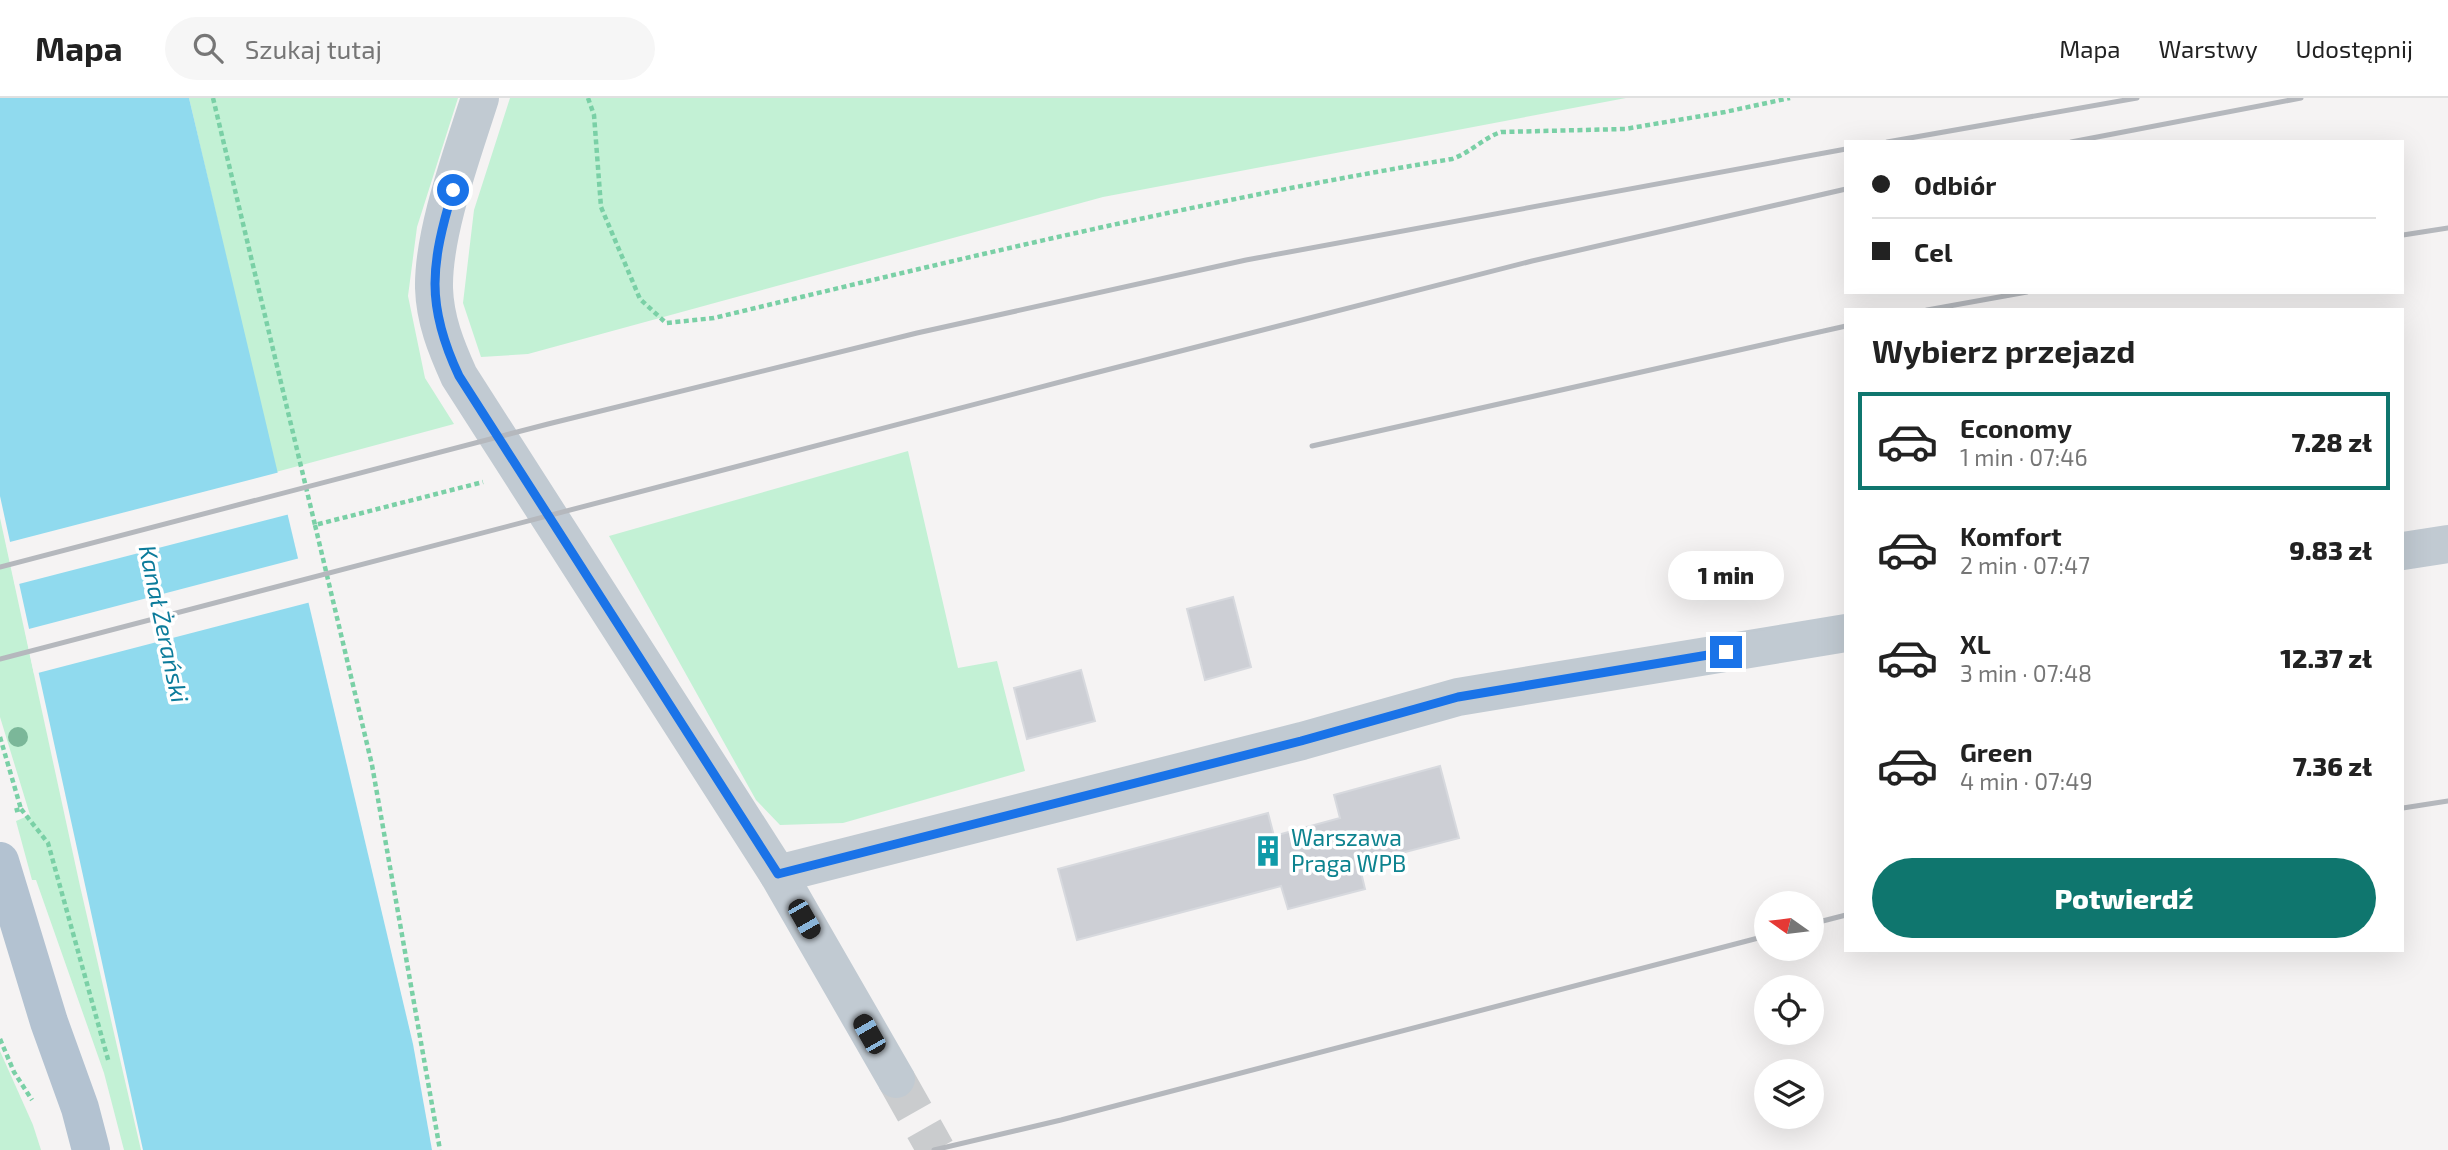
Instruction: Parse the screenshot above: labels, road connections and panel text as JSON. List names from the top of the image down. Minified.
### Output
{"water":["Kanał Żerański"],"places":{"building":["Warszawa Praga WPB"]},"north":"left","page":{"header":"Mapa","search":"Szukaj tutaj","nav":["Mapa","Warstwy","Udostępnij"],"banner":["Odbiór","Cel"],"heading":"Wybierz przejazd","list":[{"name":"Economy","note":"1 min · 07:46","value":"7.28 zł"},{"name":"Komfort","note":"2 min · 07:47","value":"9.83 zł"},{"name":"XL","note":"3 min · 07:48","value":"12.37 zł"},{"name":"Green","note":"4 min · 07:49","value":"7.36 zł"}],"bubble":"1 min","buttons":"Potwierdź"}}
